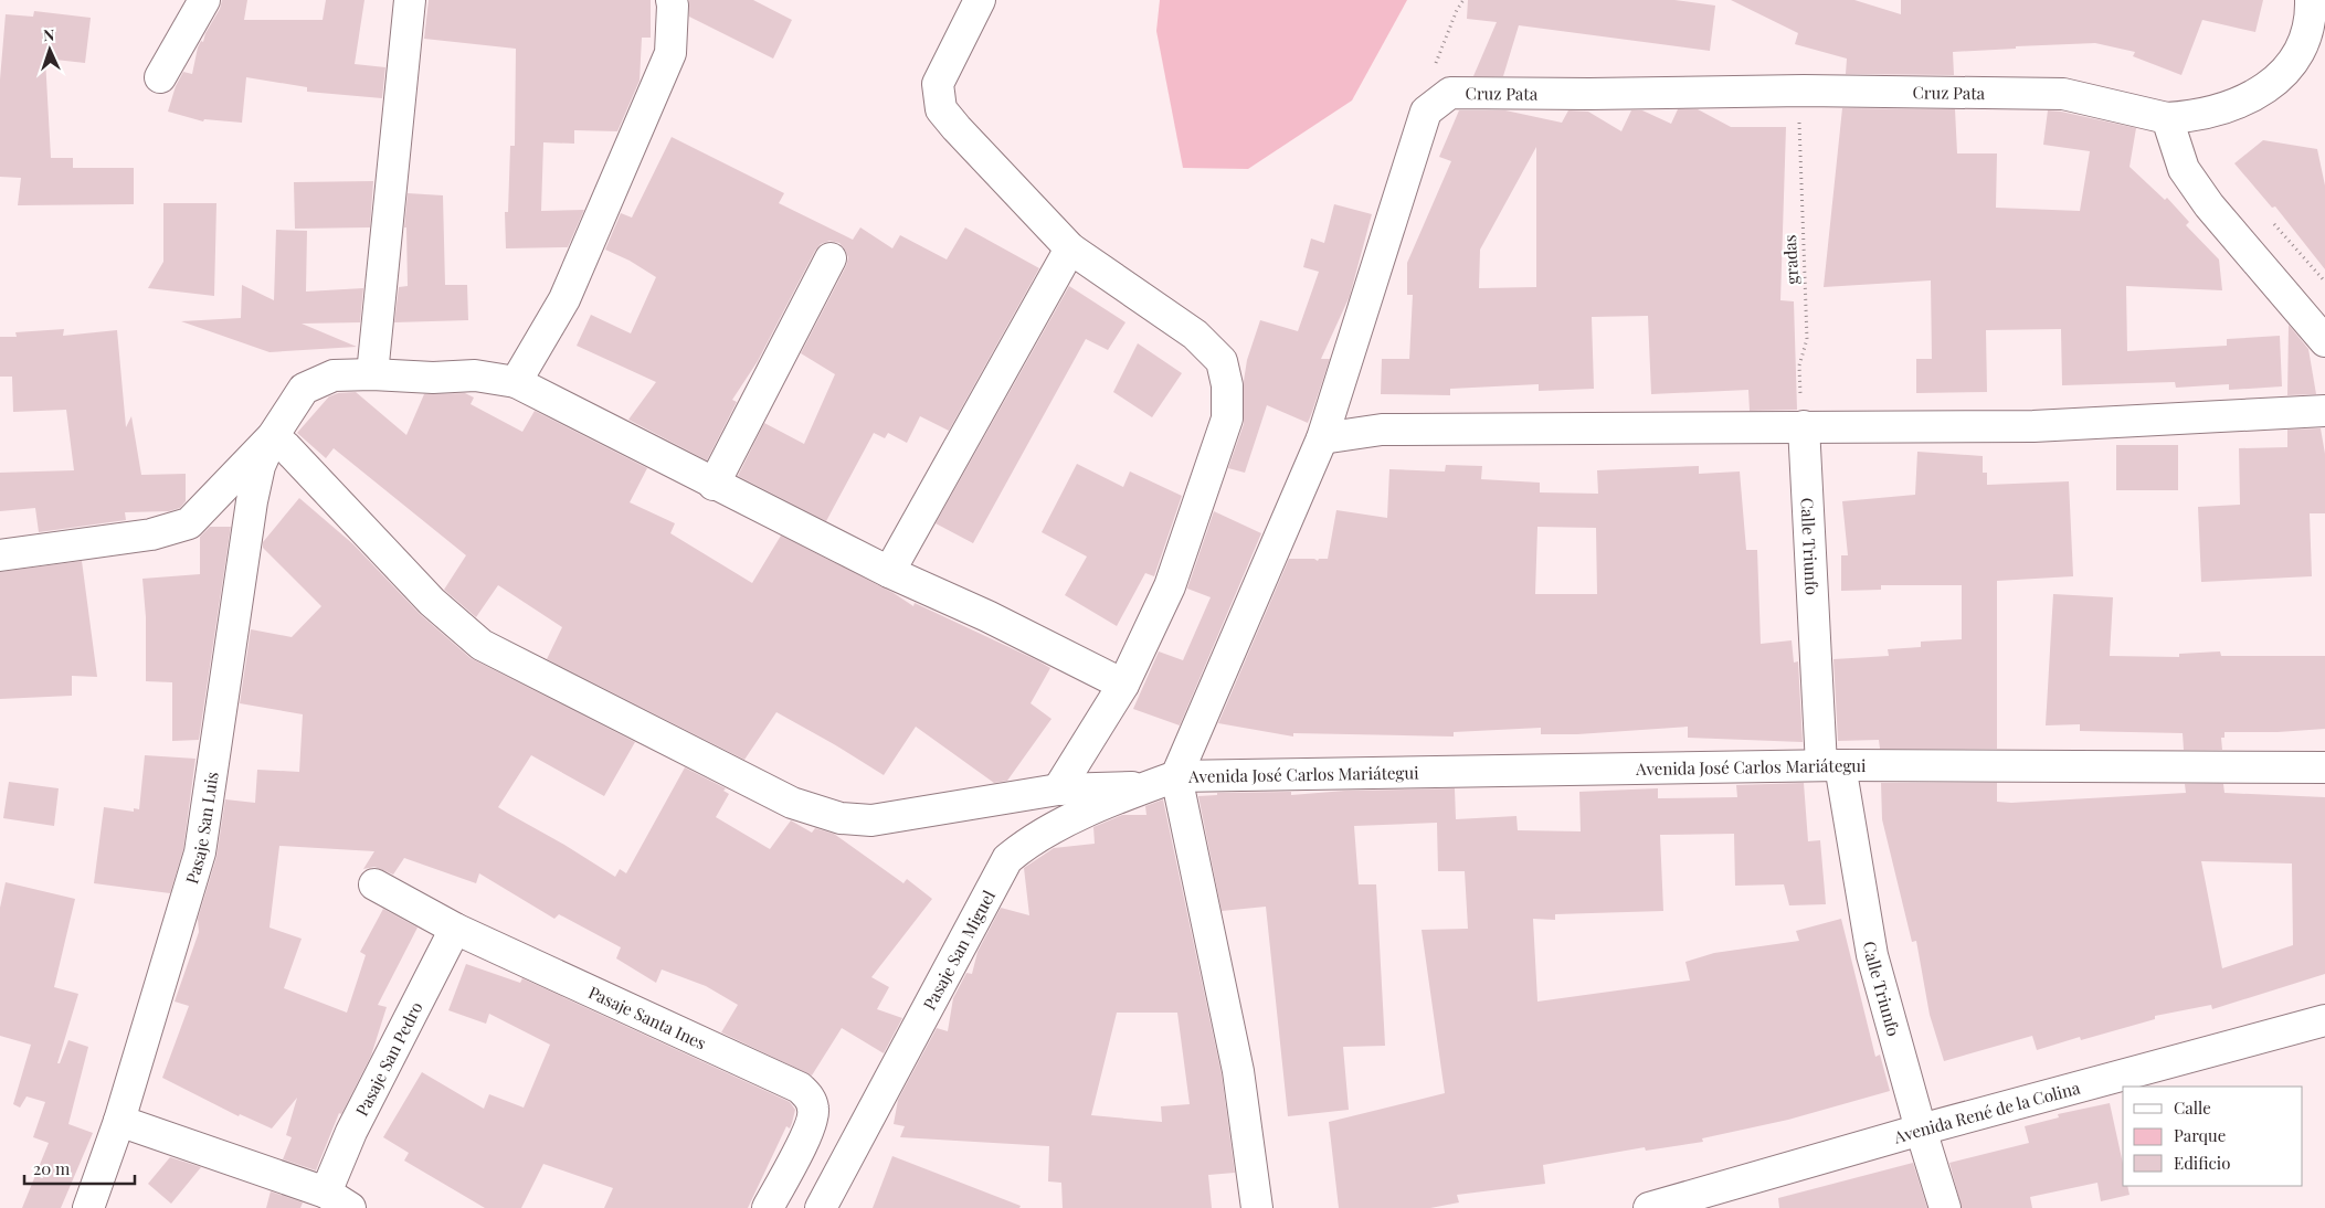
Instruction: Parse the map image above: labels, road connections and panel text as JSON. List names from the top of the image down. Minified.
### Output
{"streets":{"street":["Cruz Pata","Calle Triunfo","Avenida José Carlos Mariátegui","Pasaje San Luis","Pasaje San Miguel","Pasaje Santa Ines","Pasaje San Pedro","Avenida René de la Colina"],"path":["gradas"]},"crossings":[["Cruz Pata","gradas"],["gradas","Calle Triunfo"],["Calle Triunfo","Avenida José Carlos Mariátegui"],["Calle Triunfo","Avenida René de la Colina"],["Avenida José Carlos Mariátegui","Pasaje San Miguel"],["Pasaje Santa Ines","Pasaje San Pedro"]],"legend":["Calle","Parque","Edificio"],"scale_bar":"20 m","north":"top"}
